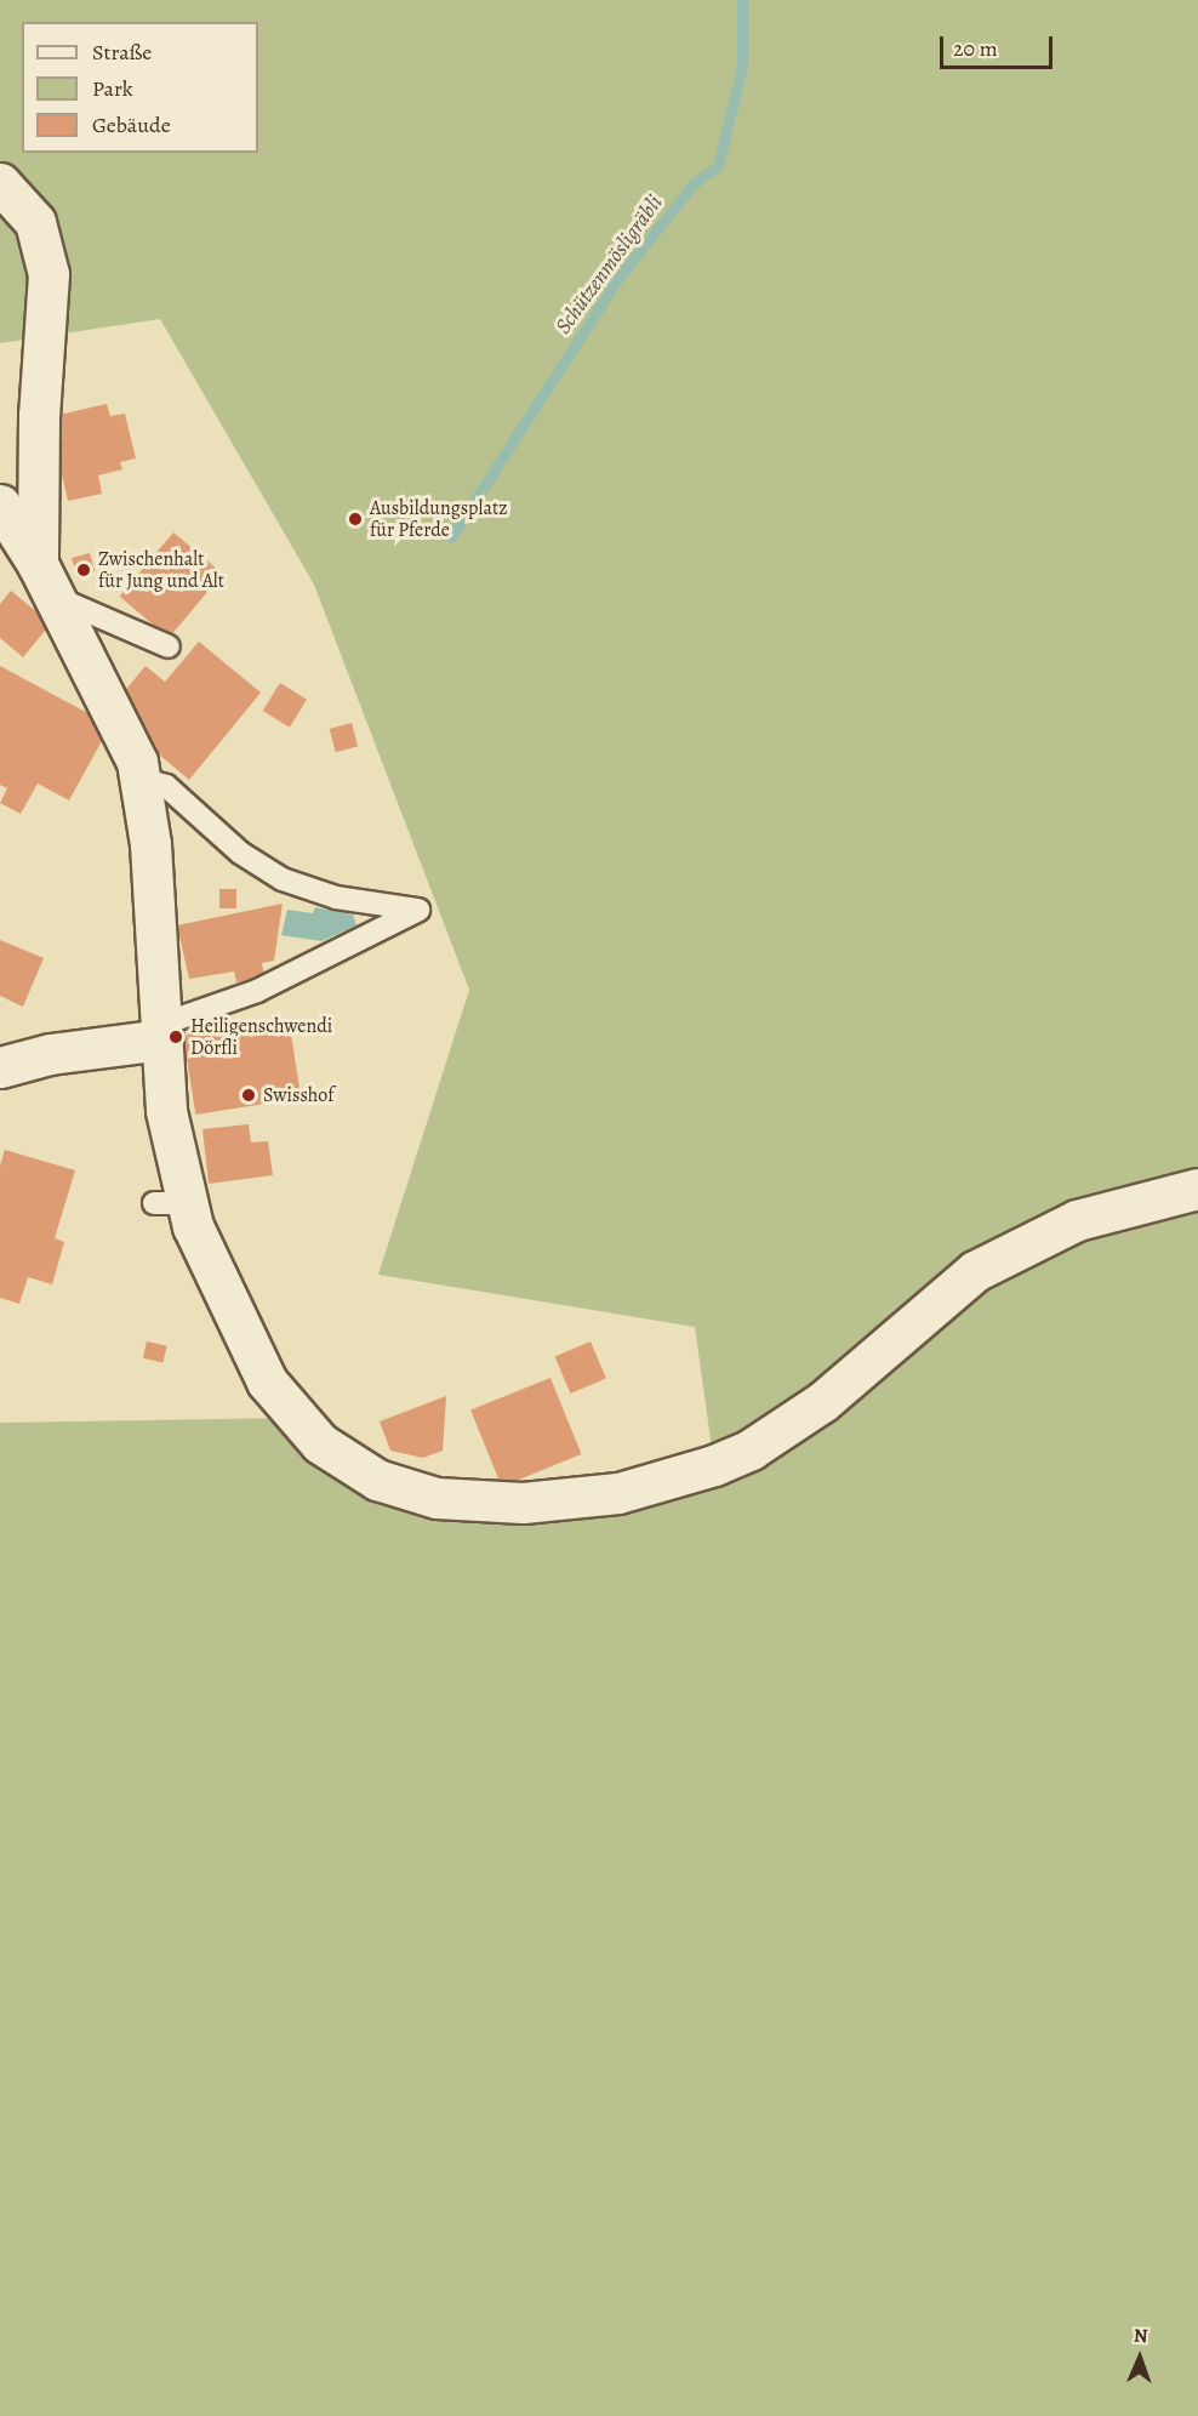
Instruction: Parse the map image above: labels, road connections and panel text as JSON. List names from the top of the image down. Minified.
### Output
{"water":["Schützenmösligräbli"],"places":["Ausbildungsplatz für Pferde","Zwischenhalt für Jung und Alt","Heiligenschwendi Dörfli","Swisshof"],"legend":["Straße","Park","Gebäude"],"scale_bar":"20 m","north":"top"}
